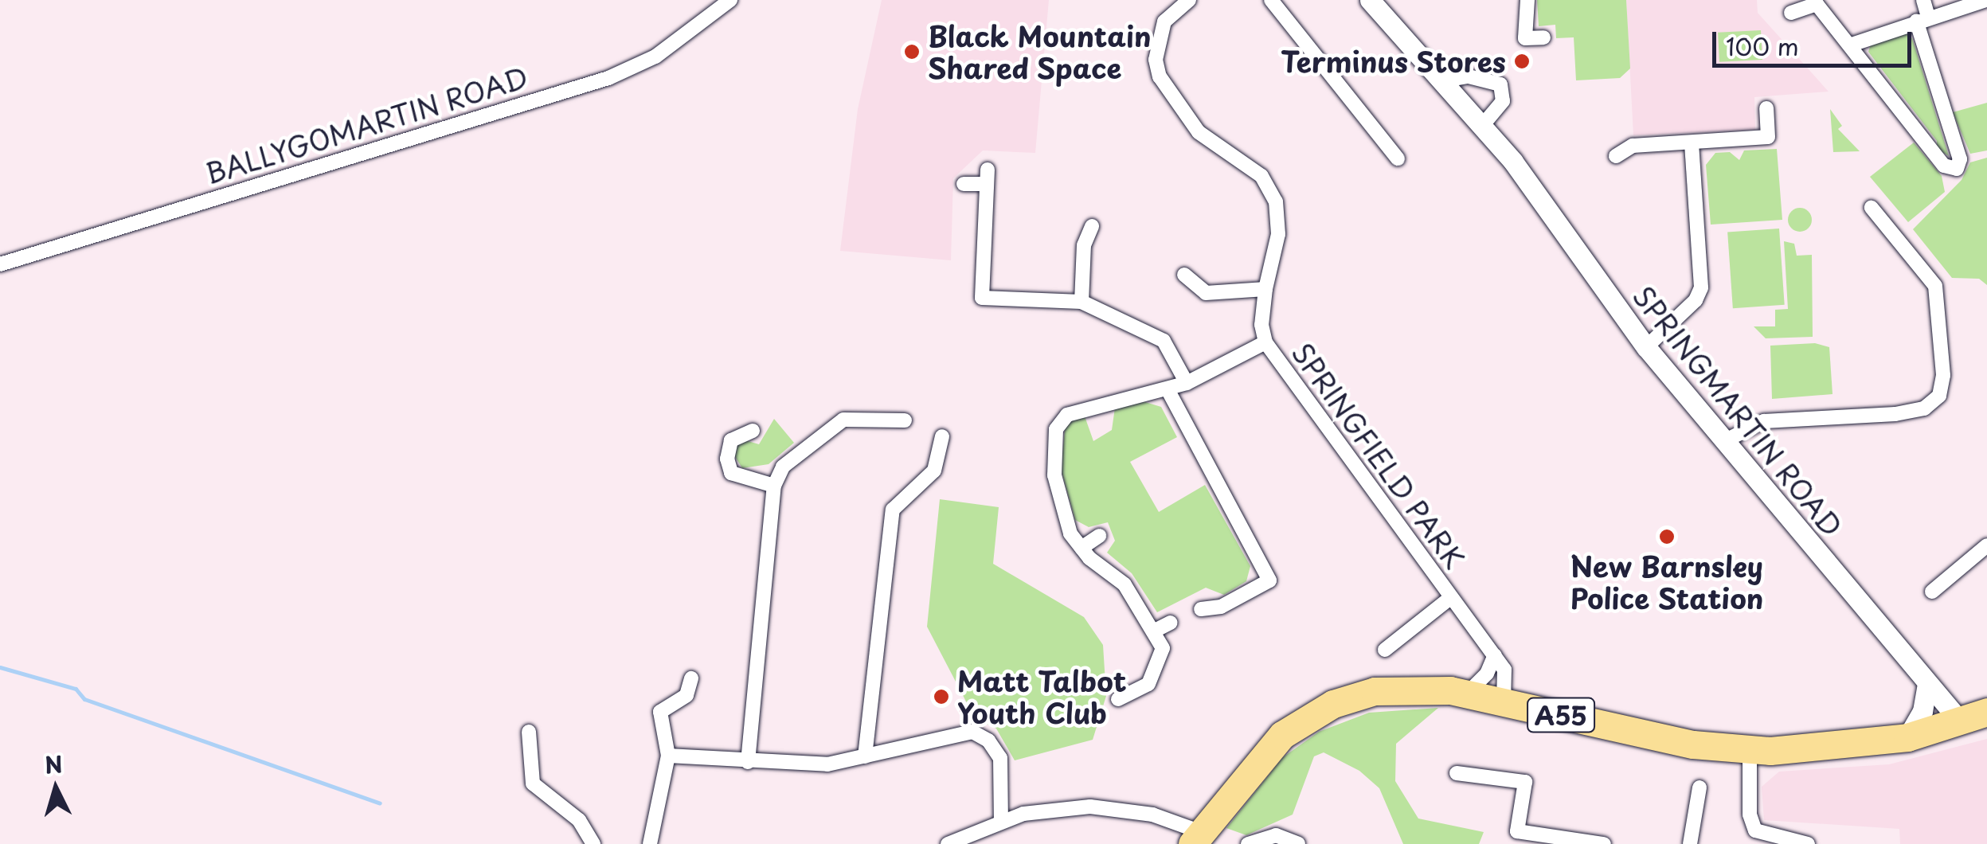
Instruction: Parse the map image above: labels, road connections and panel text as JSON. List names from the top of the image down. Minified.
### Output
{"streets":{"highway":["A55"],"street":["BALLYGOMARTIN ROAD","SPRINGMARTIN ROAD","SPRINGFIELD PARK"]},"crossings":[["SPRINGMARTIN ROAD","A55"],["SPRINGFIELD PARK","A55"]],"places":["Black Mountain Shared Space","Terminus Stores","New Barnsley Police Station","Matt Talbot Youth Club"],"scale_bar":"100 m","north":"top"}
